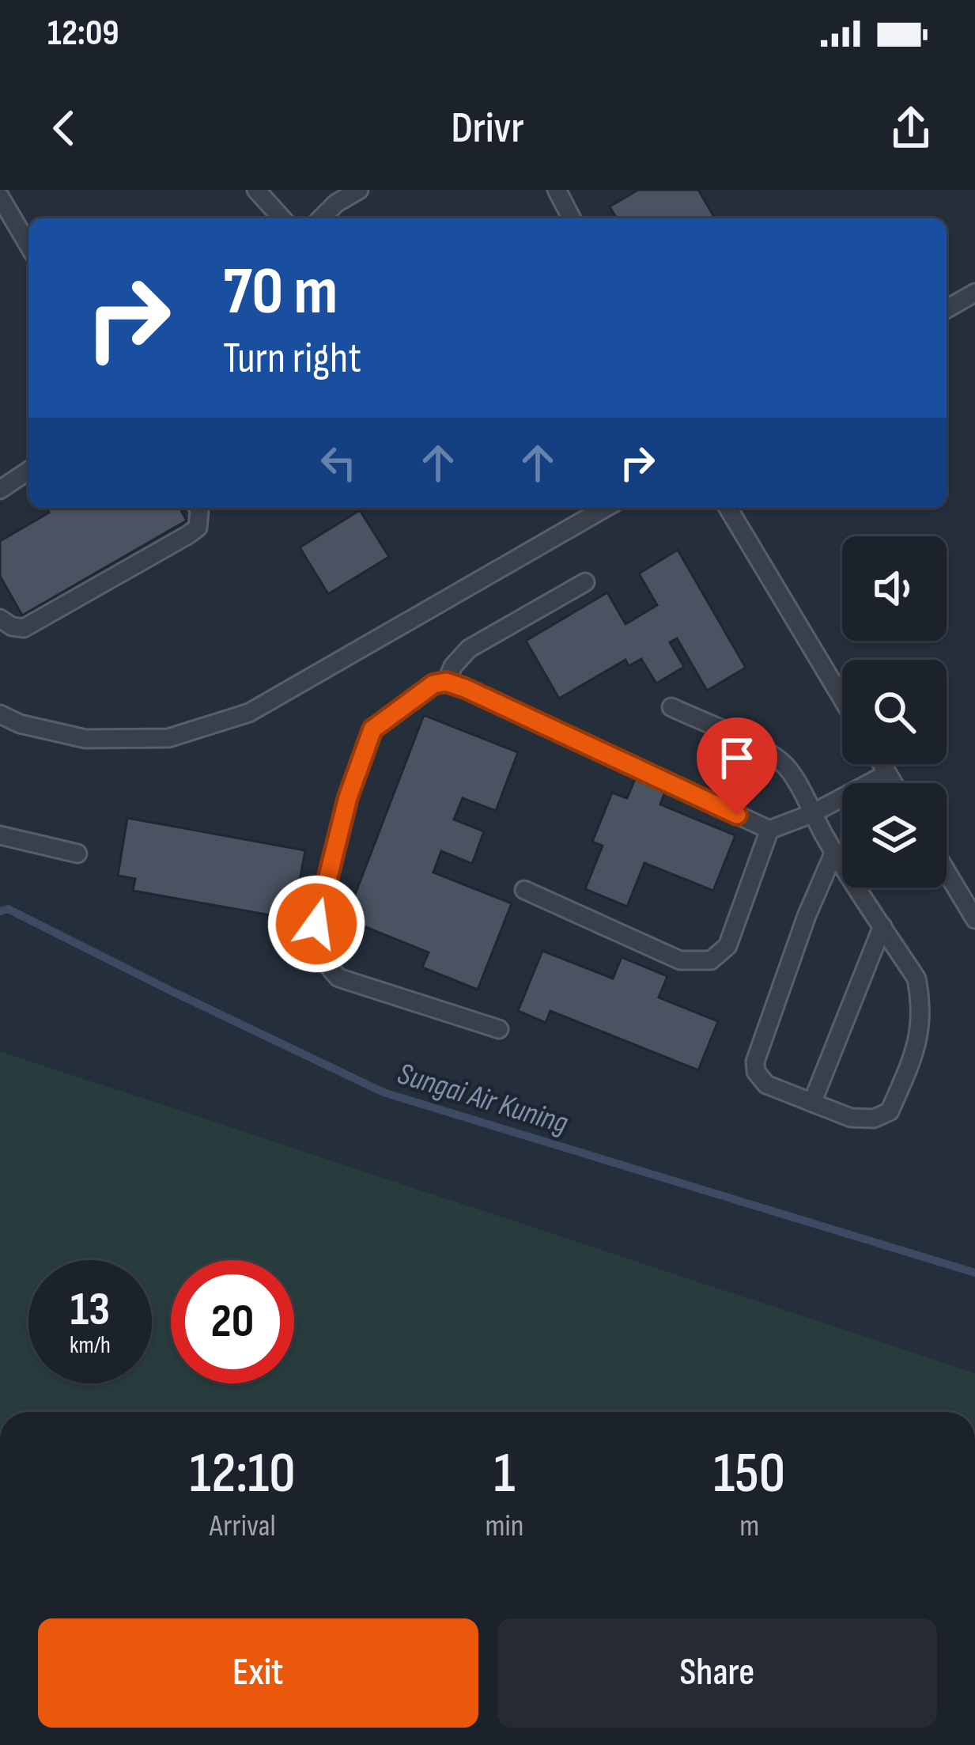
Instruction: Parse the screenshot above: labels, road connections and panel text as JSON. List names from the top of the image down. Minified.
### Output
{"water":["Sungai Air Kuning"],"page":{"status":"12:09","header":"Drivr","turn":["70 m","Turn right"],"speed":"13 km/h","limit":"20","eta":["12:10","Arrival","1","min","150","m"],"buttons":["Exit","Share"]}}
